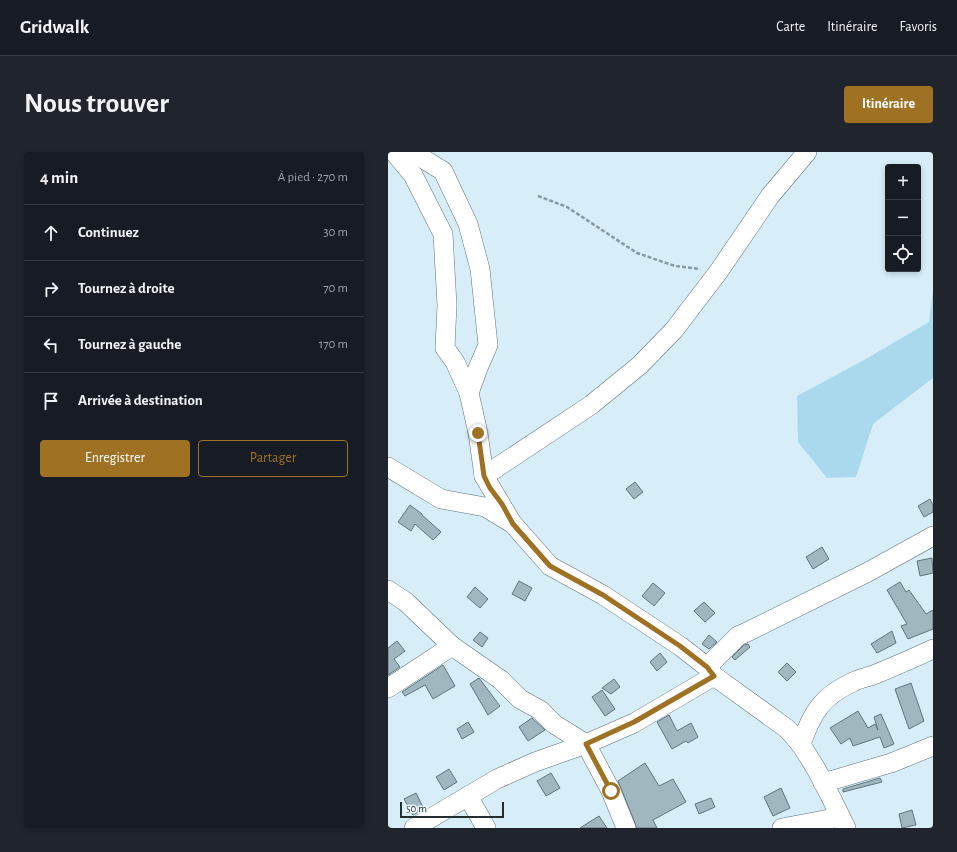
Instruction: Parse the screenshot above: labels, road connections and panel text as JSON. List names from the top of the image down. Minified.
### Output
{"scale_bar":"50 m","page":{"header":"Gridwalk","nav":["Carte","Itinéraire","Favoris"],"buttons":["Itinéraire",["Enregistrer","Partager"]],"title":"Nous trouver","heading":["4 min","À pied · 270 m"],"map_buttons":["+","−"],"list":[["Continuez","30 m"],["Tournez à droite","70 m"],["Tournez à gauche","170 m"],"Arrivée à destination"],"scale":"50 m"}}
